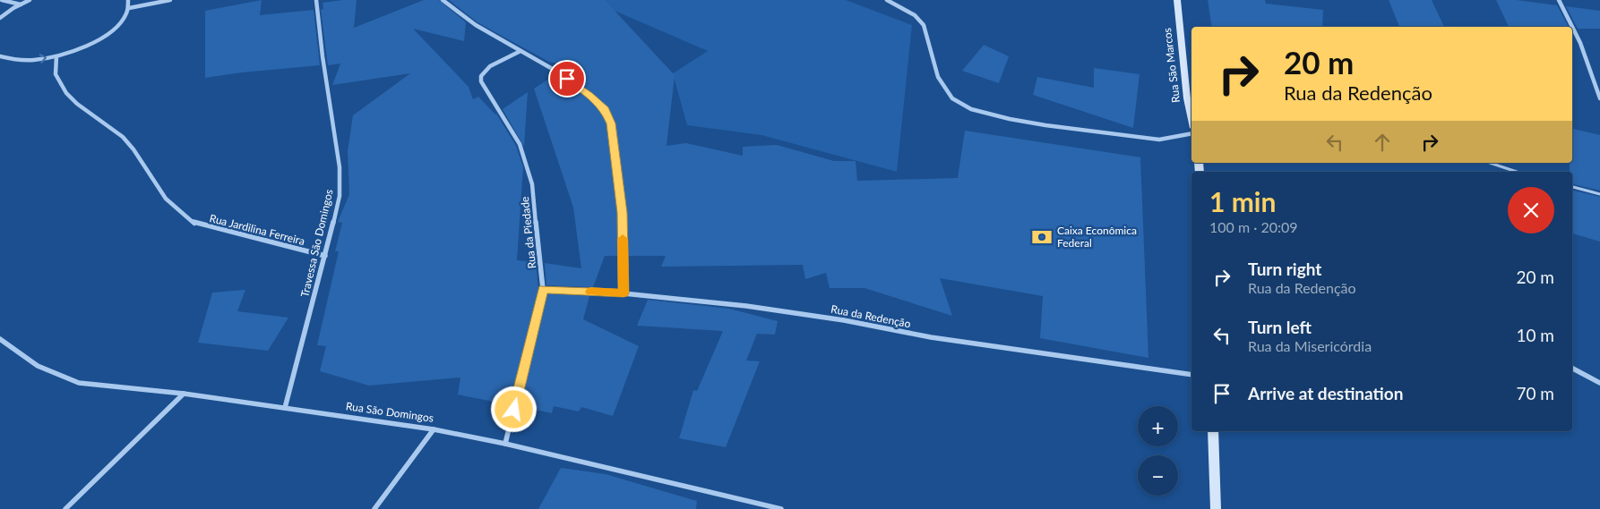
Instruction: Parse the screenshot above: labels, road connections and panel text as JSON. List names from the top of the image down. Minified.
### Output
{"streets":{"main road":["Rua São Marcos"],"street":["Rua Jardilina Ferreira","Rua da Piedade","Travessa São Domingos","Rua da Redenção","Rua São Domingos"]},"crossings":[["Rua Jardilina Ferreira","Travessa São Domingos"],["Rua da Piedade","Rua da Redenção"],["Rua da Piedade","Rua São Domingos"],["Travessa São Domingos","Rua São Domingos"]],"places":{"bank":["Caixa Econômica Federal"]},"page":{"turn":["20 m","Rua da Redenção"],"heading":["1 min","100 m · 20:09"],"list":[{"name":"Turn right","note":"Rua da Redenção","value":"20 m"},{"name":"Turn left","note":"Rua da Misericórdia","value":"10 m"},{"name":"Arrive at destination","value":"70 m"}],"map_buttons":["+","−"]}}
